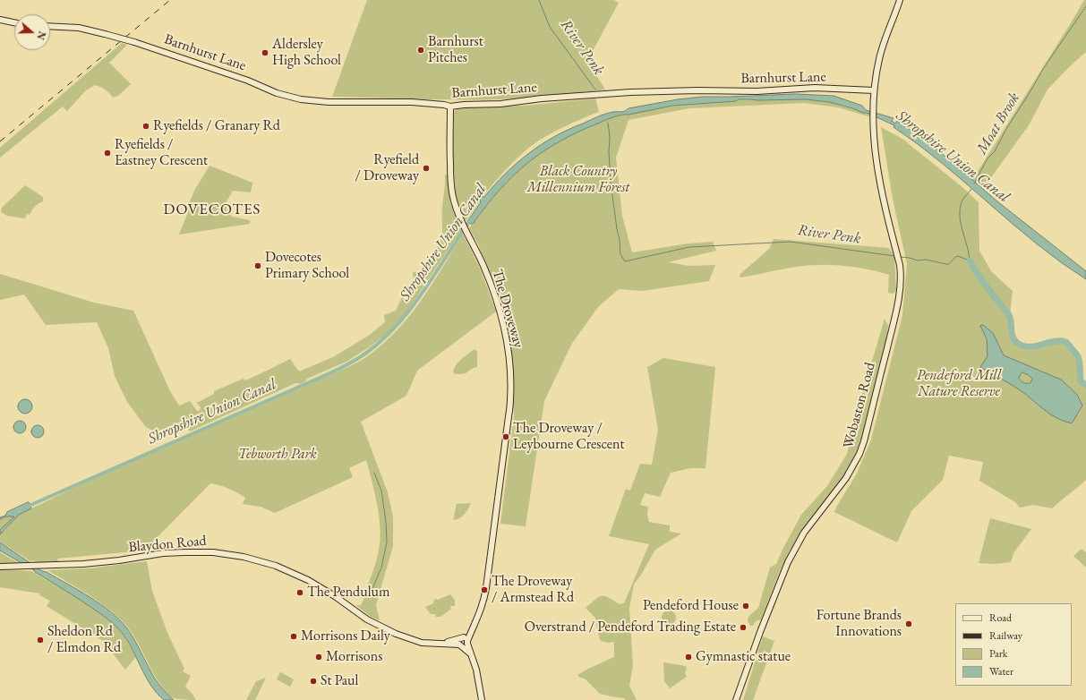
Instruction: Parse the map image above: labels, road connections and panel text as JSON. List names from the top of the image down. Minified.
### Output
{"streets":{"street":["Barnhurst Lane","The Droveway","Wobaston Road","Blaydon Road"]},"crossings":[["Barnhurst Lane","The Droveway"],["Barnhurst Lane","Wobaston Road"],["The Droveway","Blaydon Road"]],"districts":["DOVECOTES"],"water":["River Penk","Moat Brook","Shropshire Union Canal"],"parks":["Black Country Millennium Forest","Pendeford Mill Nature Reserve","Tebworth Park"],"places":["Barnhurst Pitches","Aldersley High School","Ryefields / Granary Rd","Ryefields / Eastney Crescent","Ryefield / Droveway","Dovecotes Primary School","The Droveway / Leybourne Crescent","The Droveway / Armstead Rd","The Pendulum","Pendeford House","Fortune Brands Innovations","Overstrand / Pendeford Trading Estate","Morrisons Daily","Sheldon Rd / Elmdon Rd","Morrisons","Gymnastic statue","St Paul"],"legend":["Road","Railway","Park","Water"],"north":"right"}
